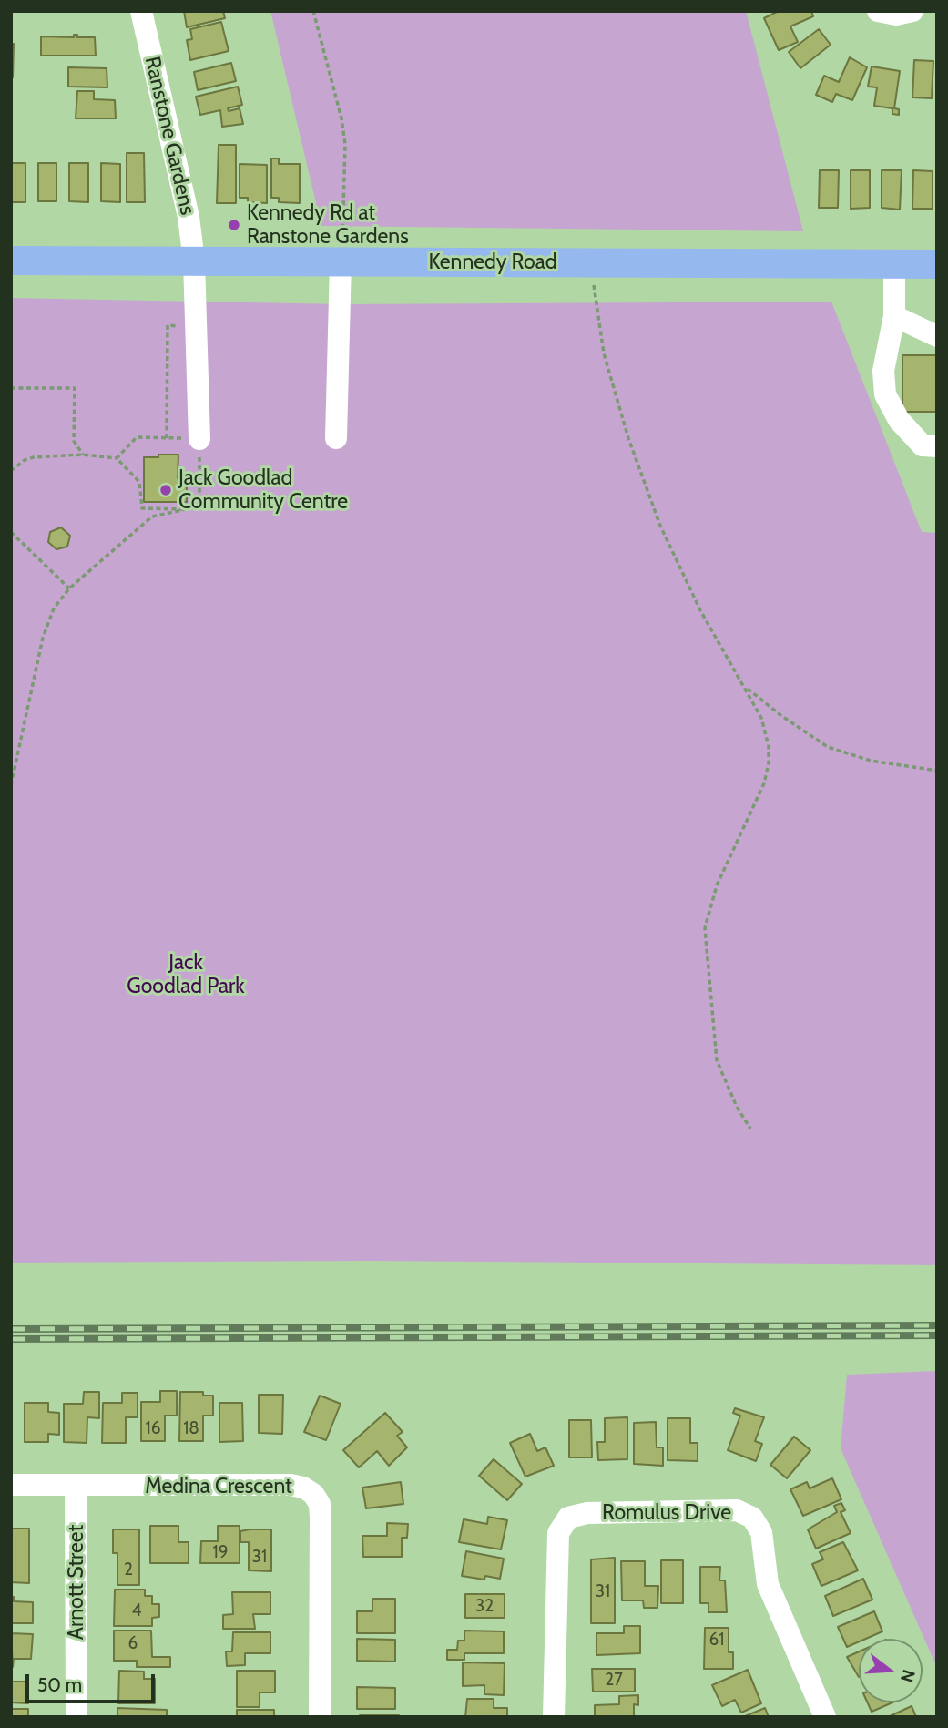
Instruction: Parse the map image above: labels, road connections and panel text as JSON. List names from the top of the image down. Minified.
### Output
{"streets":{"main road":["Kennedy Road"],"street":["Ranstone Gardens","Medina Crescent","Romulus Drive","Arnott Street"]},"crossings":[["Ranstone Gardens","Kennedy Road"],["Medina Crescent","Arnott Street"]],"parks":["Jack Goodlad Park"],"places":["Kennedy Rd at Ranstone Gardens","Jack Goodlad Community Centre"],"house_numbers":["16","18","19","31","2","31","32","4","61","6","27"],"scale_bar":"50 m","north":"right"}
